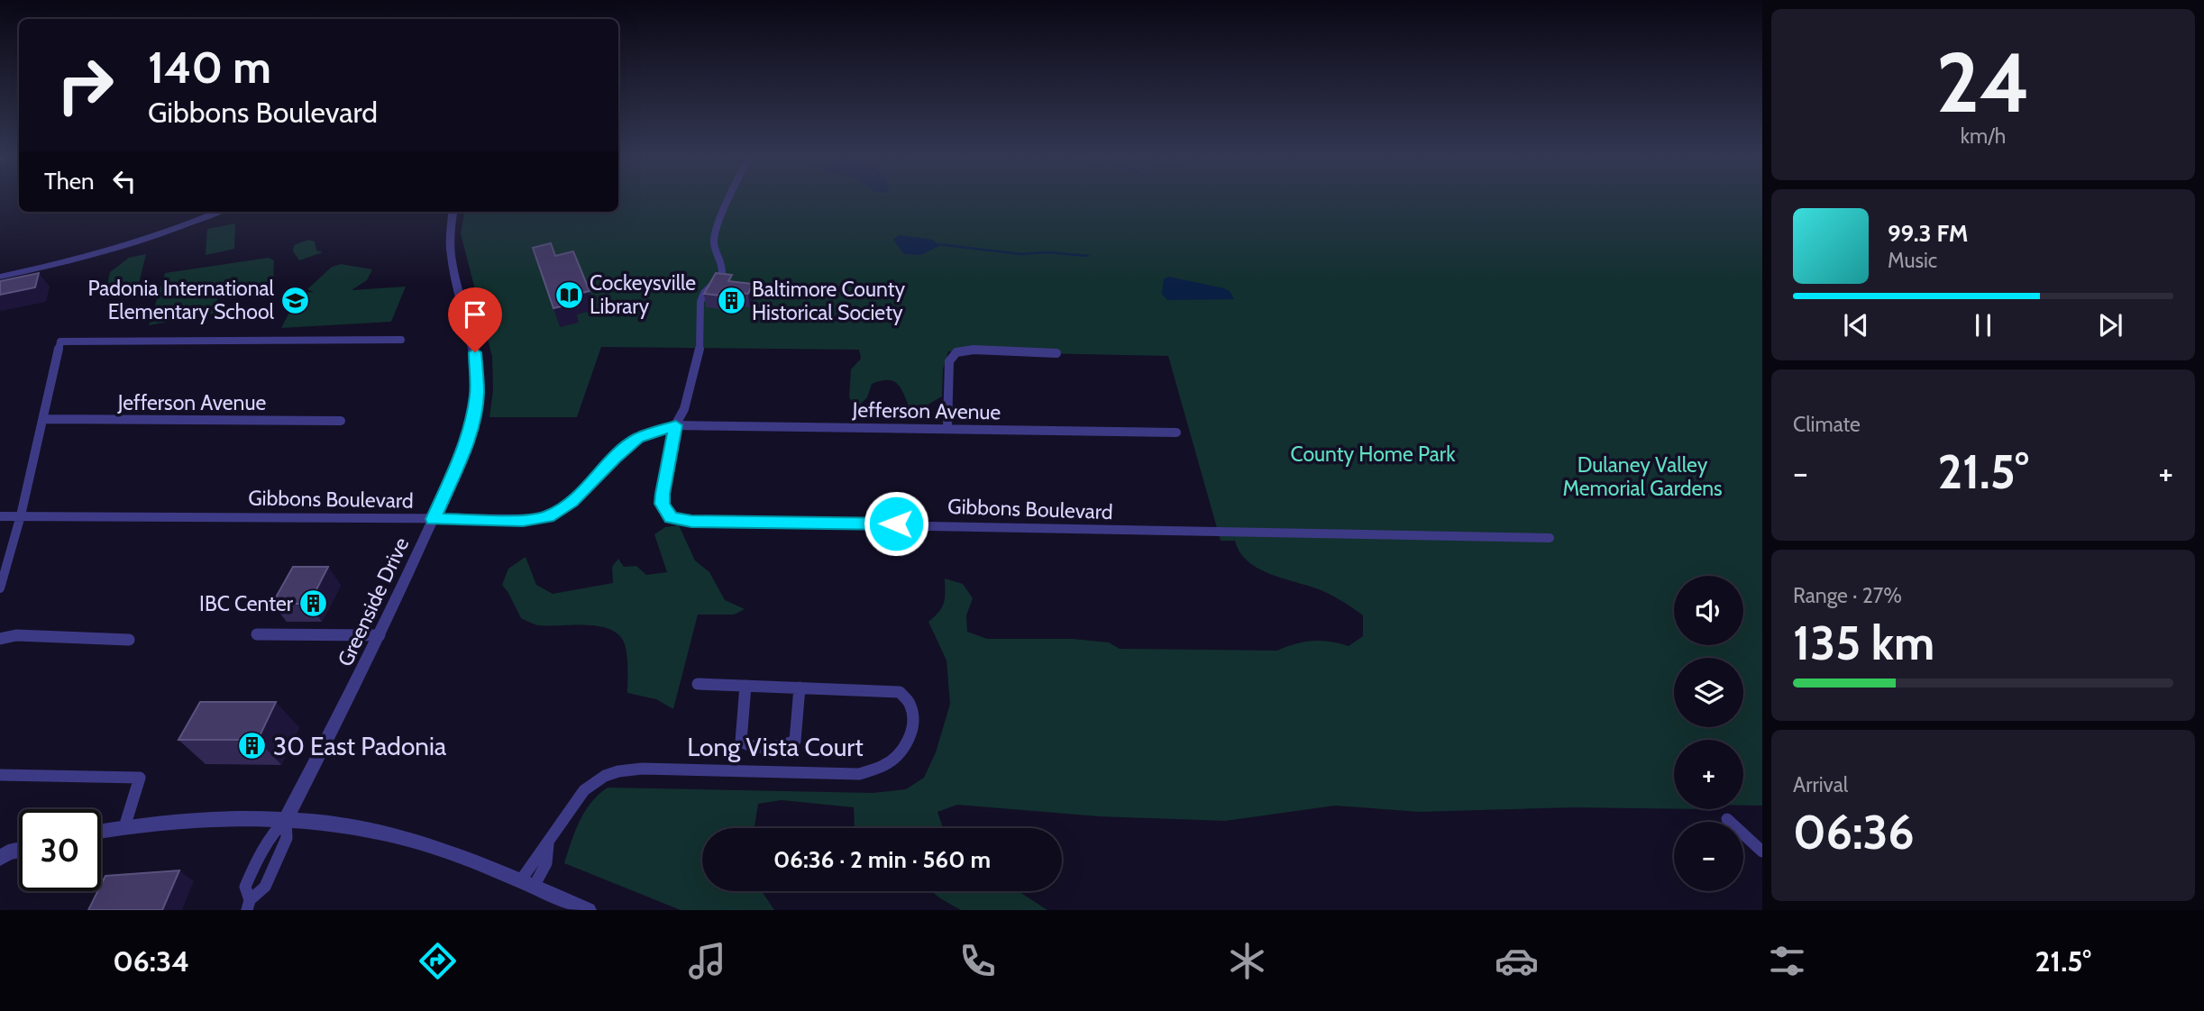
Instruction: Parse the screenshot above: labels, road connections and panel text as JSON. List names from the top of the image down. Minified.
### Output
{"streets":{"street":["Jefferson Avenue","Gibbons Boulevard","Greenside Drive","Long Vista Court"]},"crossings":[["Jefferson Avenue","Gibbons Boulevard"],["Gibbons Boulevard","Greenside Drive"]],"parks":["County Home Park","Dulaney Valley Memorial Gardens"],"places":{"library":["Cockeysville Library"],"school or university":["Padonia International Elementary School"],"building":["Baltimore County Historical Society","IBC Center","30 East Padonia"]},"page":{"tile":[["24","km/h"],"Climate",["Range · 27%","135 km"],["Arrival","06:36"]],"turn":["140 m","Gibbons Boulevard"],"then":"Then","song":["99.3 FM","Music"],"heat":["−","21.5°","+"],"map_buttons":["+","−"],"limit":"30","trip":"06:36 · 2 min · 560 m","tabs":["06:34","21.5°"]}}
